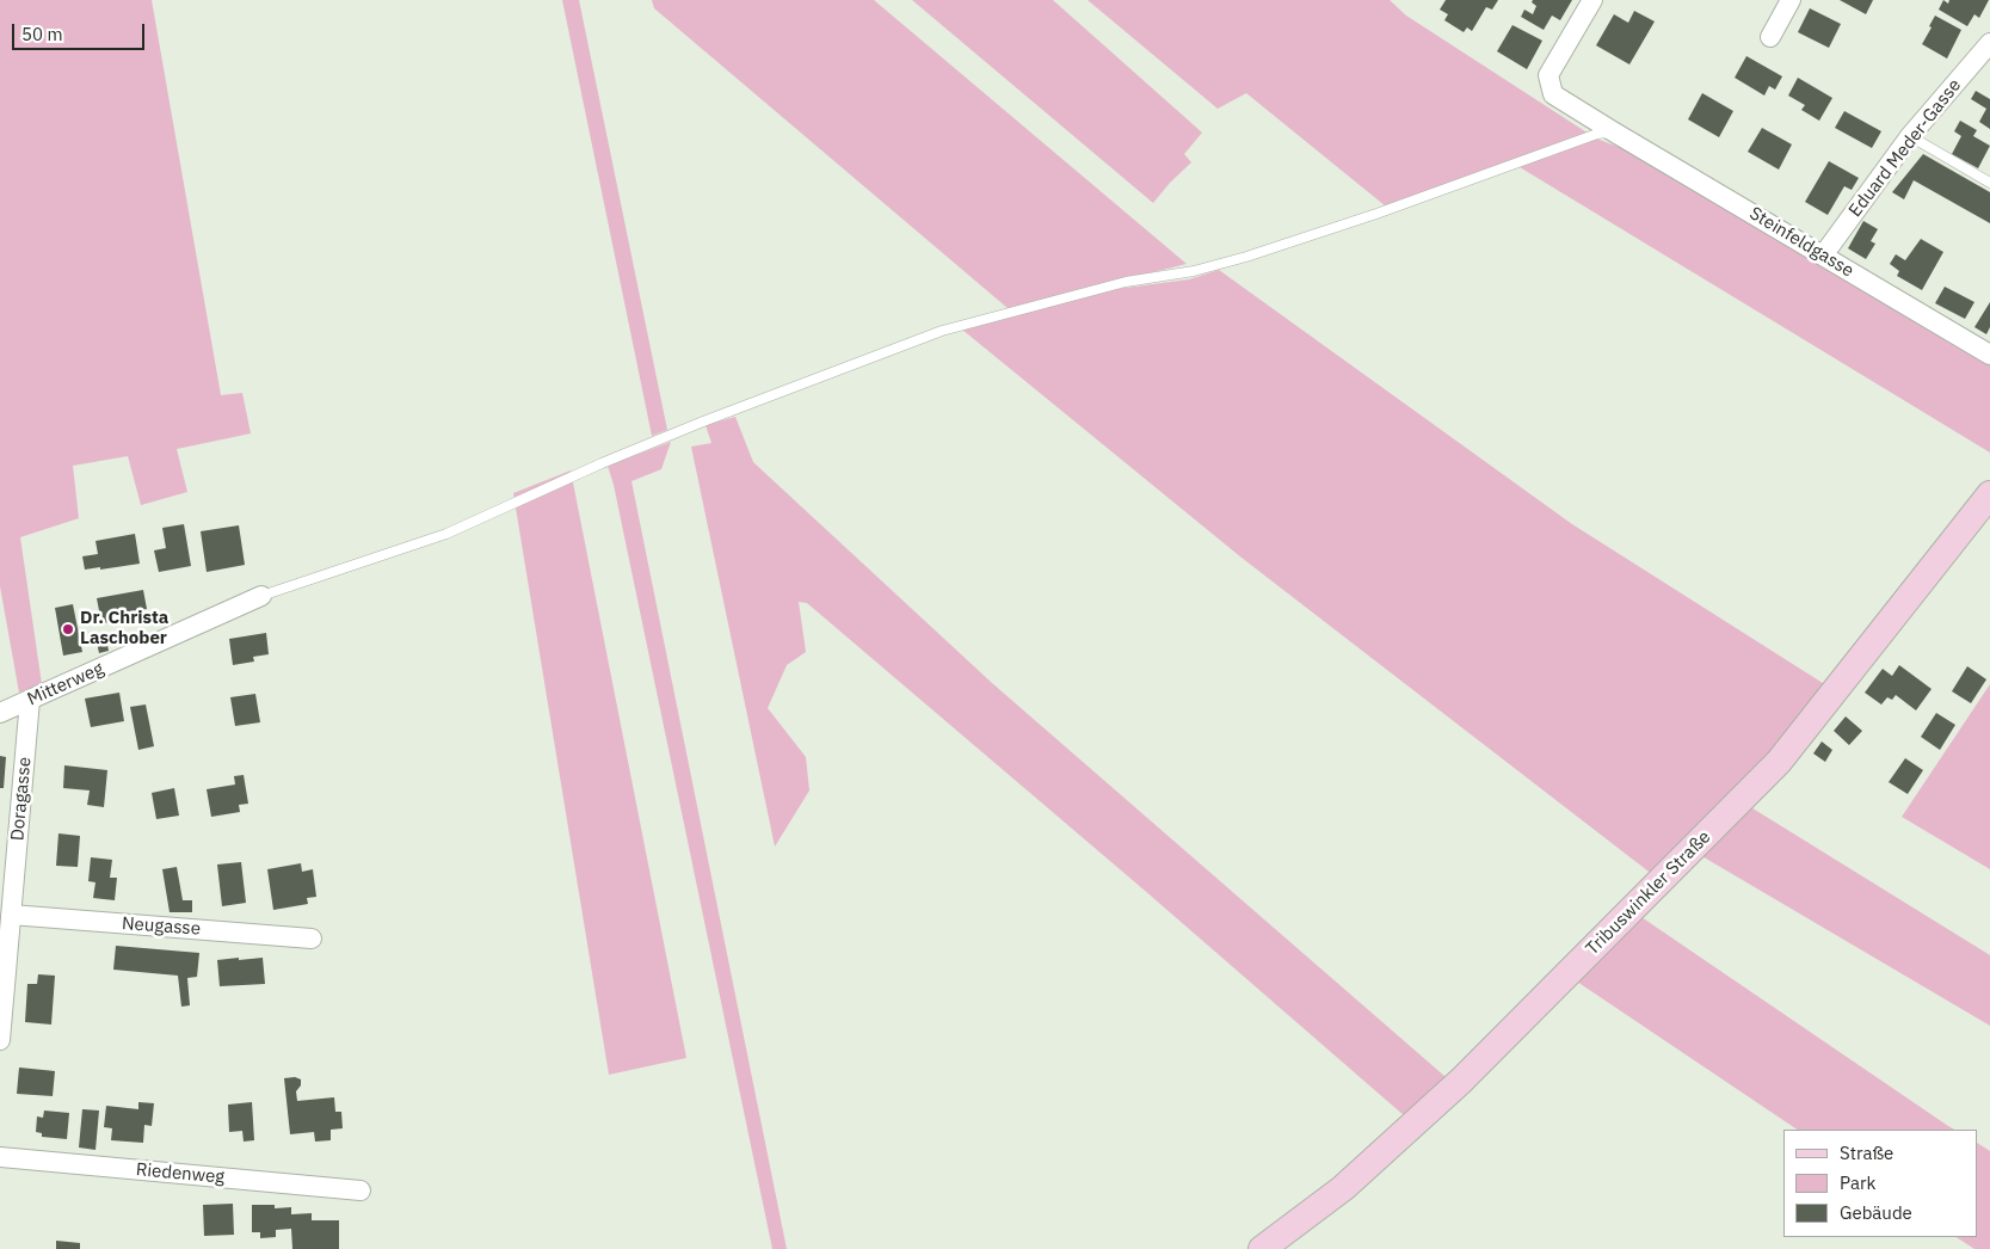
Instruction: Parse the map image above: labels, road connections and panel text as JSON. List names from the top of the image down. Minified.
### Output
{"streets":{"street":["Eduard Meder-Gasse","Steinfeldgasse","Mitterweg","Doragasse","Tribuswinkler Straße","Neugasse","Riedenweg"]},"crossings":[["Eduard Meder-Gasse","Steinfeldgasse"],["Mitterweg","Doragasse"],["Doragasse","Neugasse"]],"places":["Dr. Christa Laschober"],"legend":["Straße","Park","Gebäude"],"scale_bar":"50 m"}
